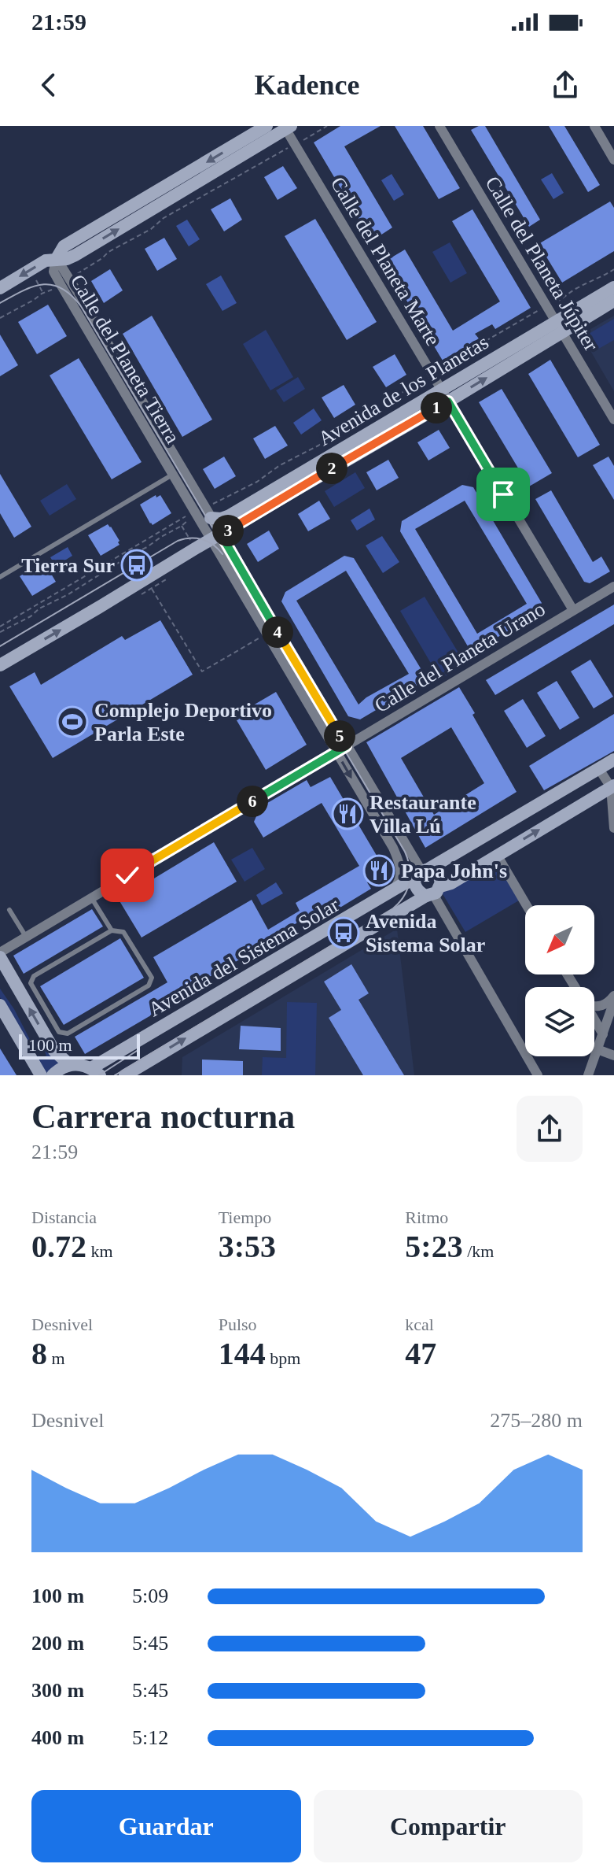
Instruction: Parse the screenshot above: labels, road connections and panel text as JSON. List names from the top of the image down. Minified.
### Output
{"streets":{"street":["Calle del Planeta Marte","Calle del Planeta Júpiter","Calle del Planeta Tierra","Avenida de los Planetas","Calle del Planeta Urano","Avenida del Sistema Solar"]},"crossings":[["Calle del Planeta Marte","Avenida de los Planetas"],["Calle del Planeta Marte","Calle del Planeta Urano"],["Calle del Planeta Júpiter","Avenida de los Planetas"],["Calle del Planeta Tierra","Avenida de los Planetas"],["Calle del Planeta Tierra","Calle del Planeta Urano"],["Calle del Planeta Tierra","Avenida del Sistema Solar"]],"places":{"bus stop":["Tierra Sur","Avenida Sistema Solar"],"sports":["Complejo Deportivo Parla Este"],"restaurant":["Restaurante Villa Lú","Papa John's"]},"scale_bar":"100 m","north":"bottom left","page":{"status":"21:59","header":"Kadence","pins":["1","2","3","4","5","6"],"scale":"100 m","heading":["Carrera nocturna","21:59"],"stats":[["Distancia","0.72 km"],["Tiempo","3:53"],["Ritmo","5:23 /km"],["Desnivel","8 m"],["Pulso","144 bpm"],["kcal","47"]],"chart":["Desnivel","275–280 m"],"list":[{"name":"100 m","note":"5:09"},{"name":"200 m","note":"5:45"},{"name":"300 m","note":"5:45"},{"name":"400 m","note":"5:12"}],"buttons":["Guardar","Compartir"]}}
